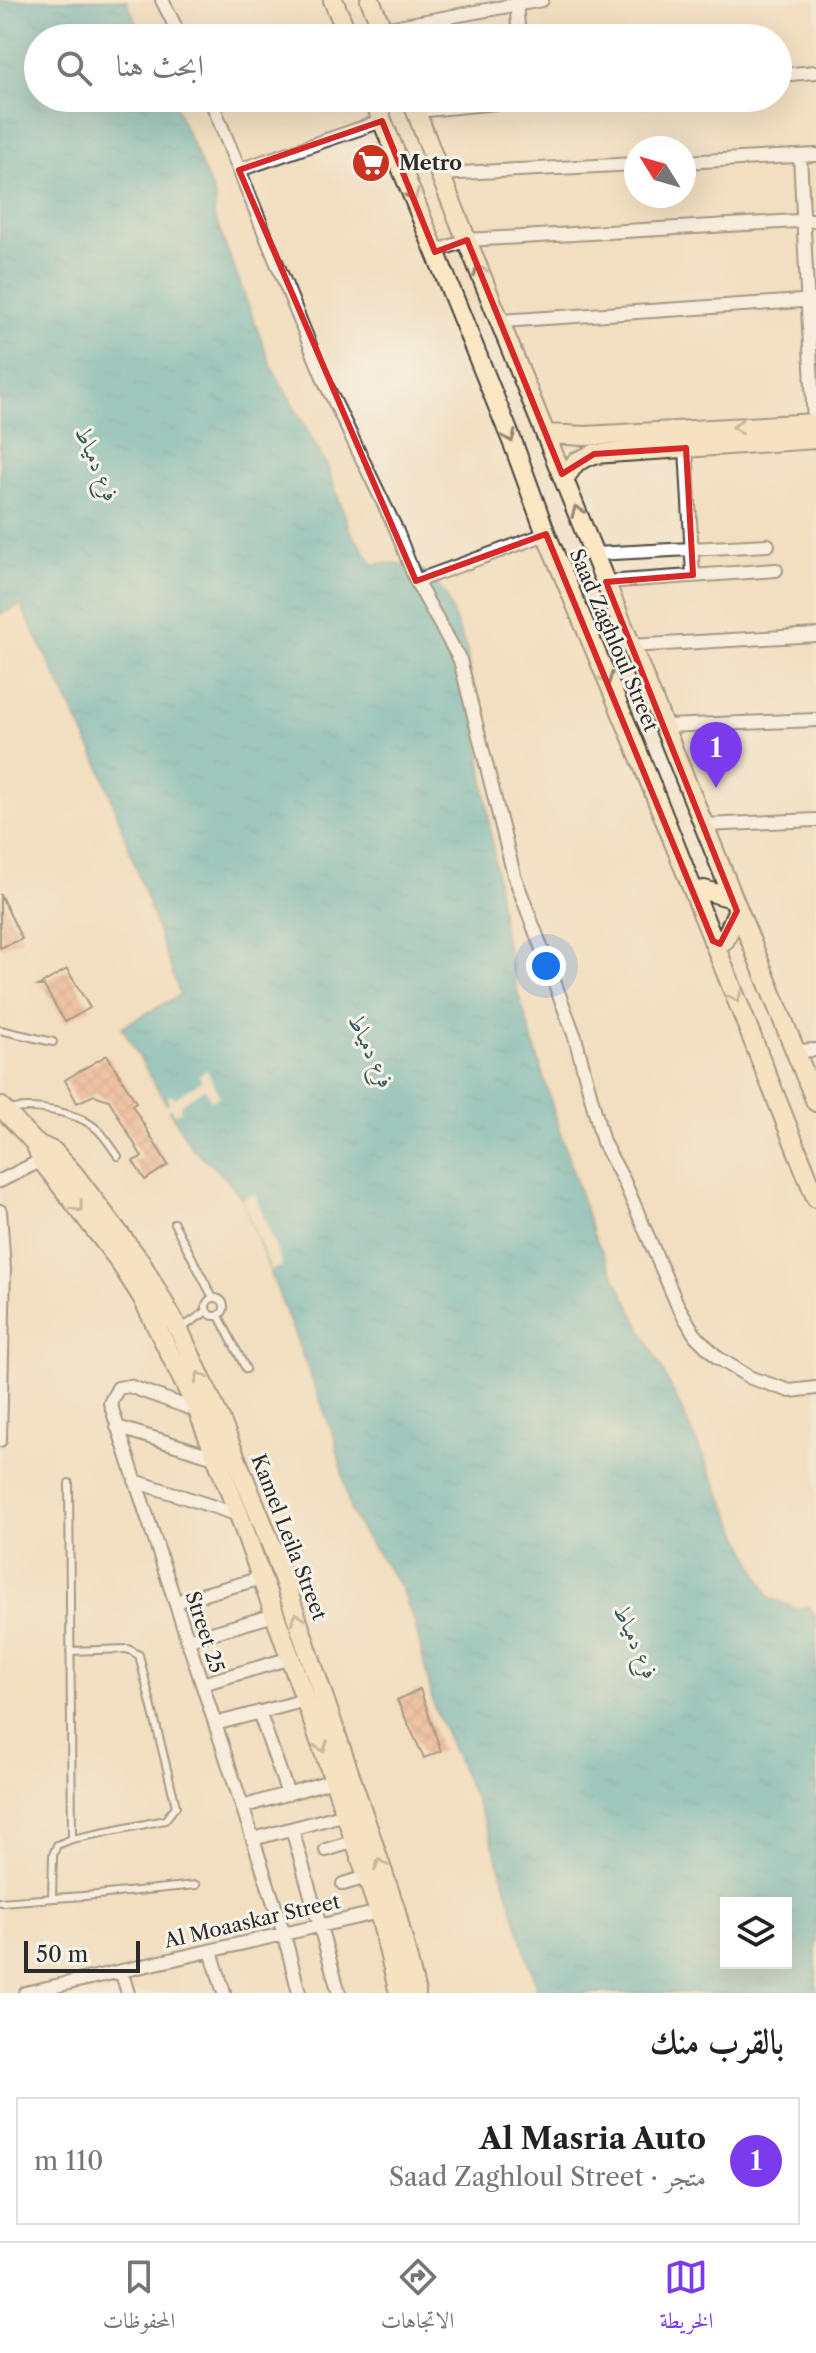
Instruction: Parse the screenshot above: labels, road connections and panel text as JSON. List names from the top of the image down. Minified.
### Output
{"streets":{"main road":["Saad Zaghloul Street","Kamel Leila Street"],"street":["Street 25","Al Moaaskar Street"]},"crossings":[["Kamel Leila Street","Street 25"],["Kamel Leila Street","Al Moaaskar Street"],["Street 25","Al Moaaskar Street"]],"water":["فرع دمياط"],"places":{"supermarket":["Metro"]},"scale_bar":"50 m","north":"top left","page":{"search":"ابحث هنا","pins":"1","scale":"50 m","heading":"بالقرب منك","list":[{"mark":"1","name":"Al Masria Auto","note":"متجر · Saad Zaghloul Street","value":"110 m"}],"nav":["الخريطة","الاتجاهات","المحفوظات"]}}
